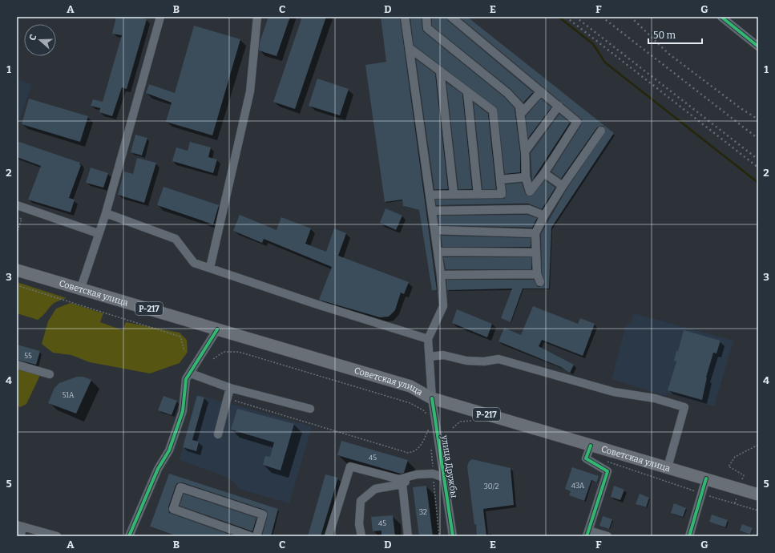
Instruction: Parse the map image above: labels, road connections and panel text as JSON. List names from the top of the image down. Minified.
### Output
{"streets":{"highway":["Советская улица","Р-217"],"street":["улица Дружбы"]},"crossings":[["Советская улица","улица Дружбы"]],"house_numbers":["55","51А","45","43А","30/2","32","45"],"scale_bar":"50 m","north":"left","grid":{"columns":["A","B","C","D","E","F","G"],"rows":["1","2","3","4","5"]}}
